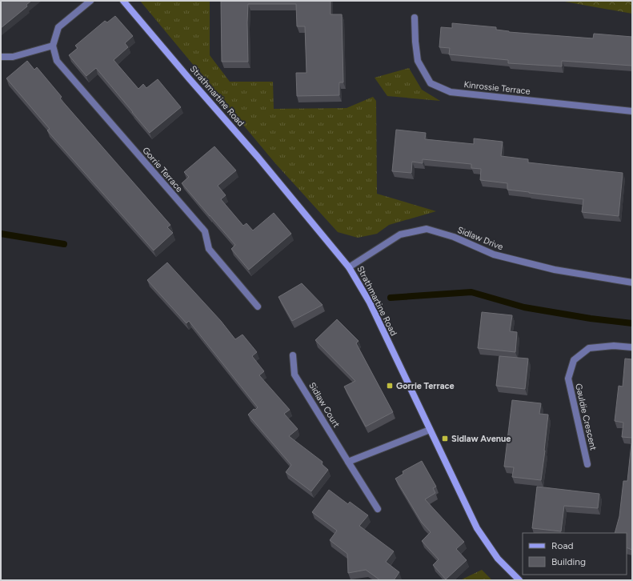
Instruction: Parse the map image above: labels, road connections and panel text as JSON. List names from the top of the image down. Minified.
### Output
{"streets":{"street":["Kinrossie Terrace","Strathmartine Road","Gorrie Terrace","Sidlaw Drive","Sidlaw Court","Gauldie Crescent"]},"crossings":[["Strathmartine Road","Sidlaw Drive"]],"places":{"transit":["Gorrie Terrace","Sidlaw Avenue"]},"legend":["Road","Building"]}
